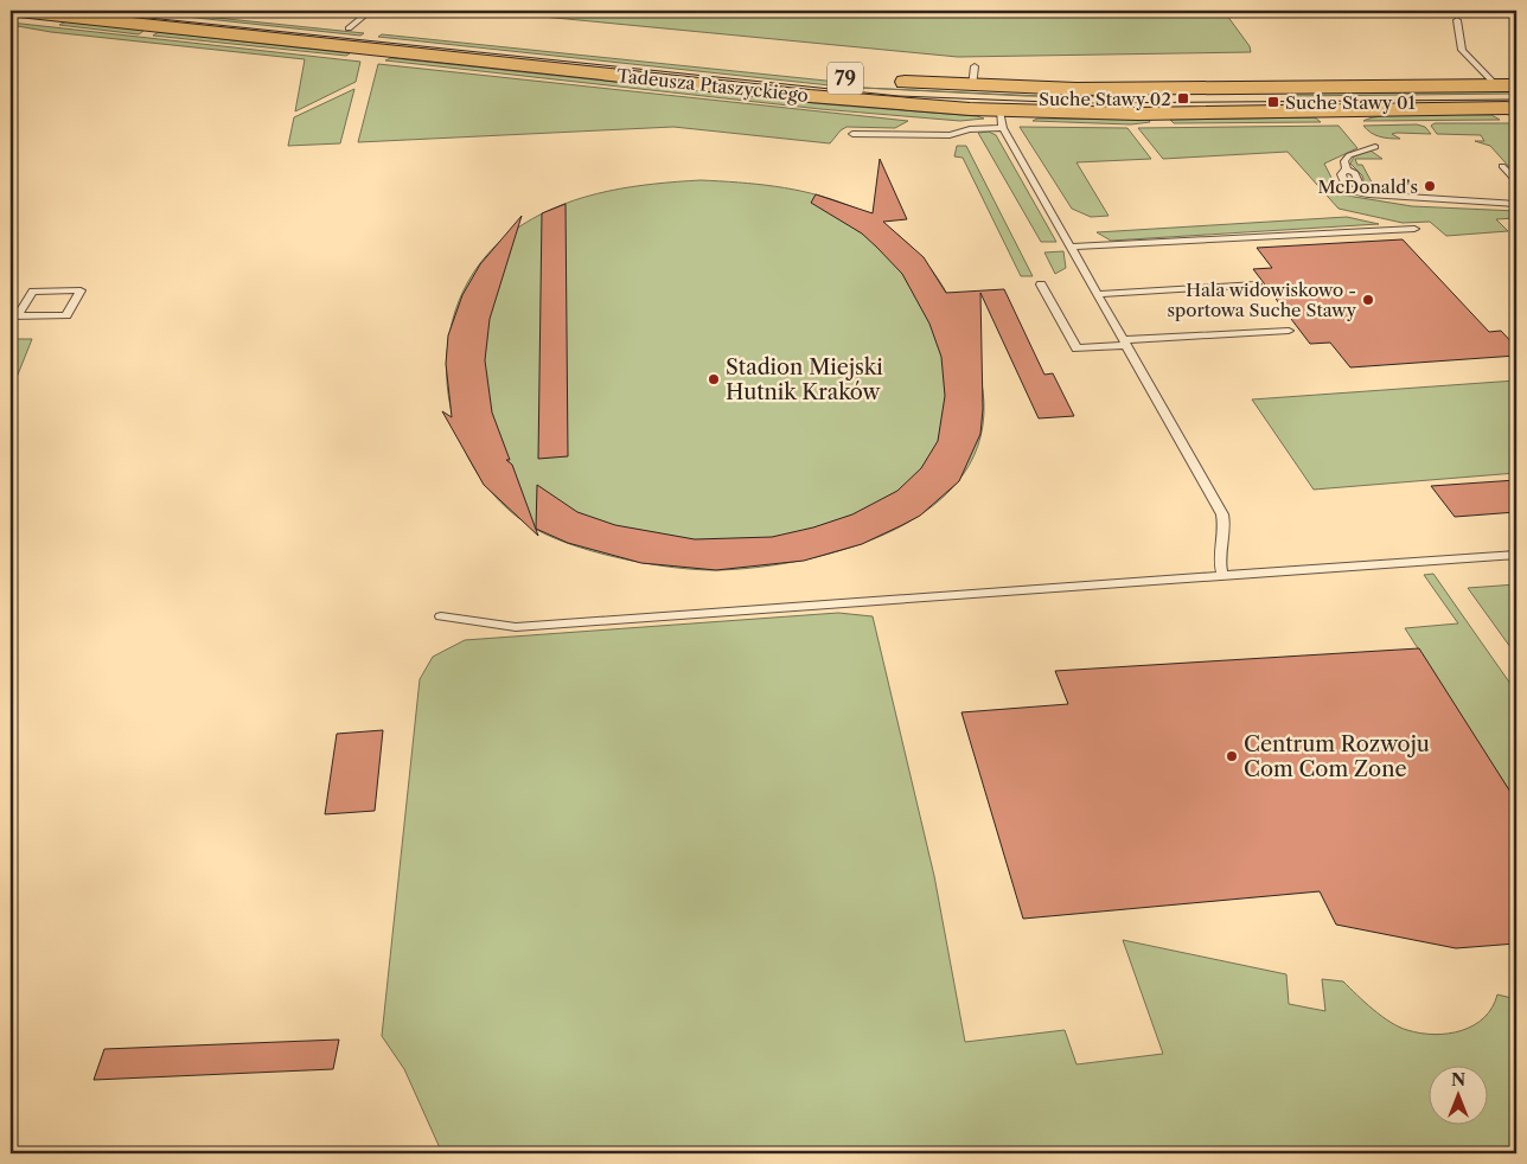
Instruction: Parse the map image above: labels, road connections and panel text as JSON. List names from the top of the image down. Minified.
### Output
{"streets":{"main road":["79","Tadeusza Ptaszyckiego"]},"crossings":[["79","Tadeusza Ptaszyckiego"]],"places":{"transit":["Suche Stawy 02","Suche Stawy 01"],"other":["McDonald's","Hala widowiskowo - sportowa Suche Stawy","Stadion Miejski Hutnik Kraków","Centrum Rozwoju Com Com Zone"]},"north":"top"}
